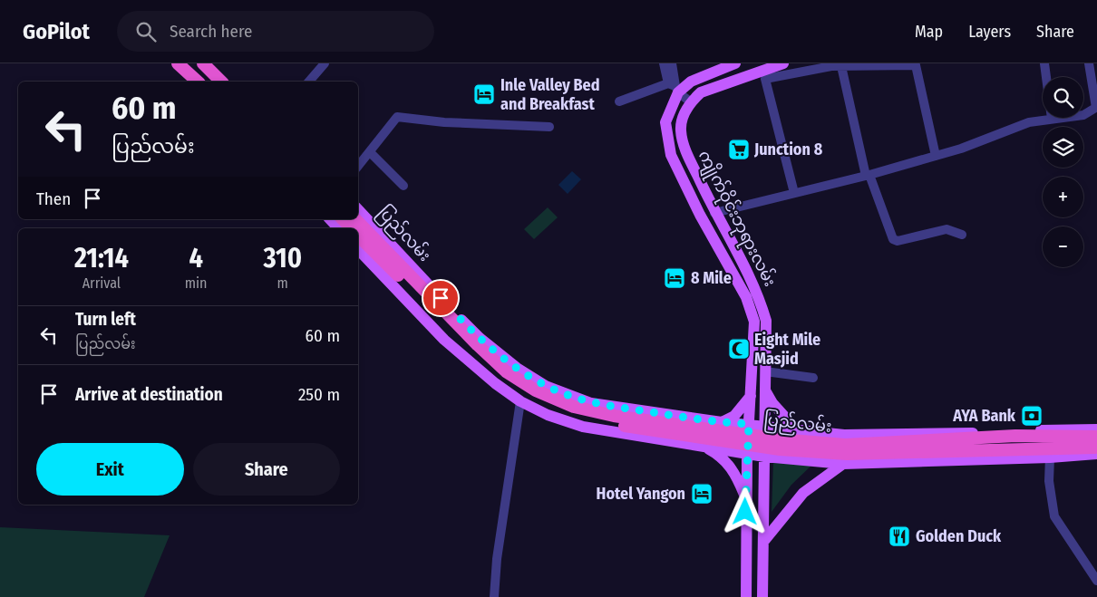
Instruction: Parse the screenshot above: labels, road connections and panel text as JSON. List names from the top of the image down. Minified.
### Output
{"streets":{"highway":["ပြည်လမ်း"],"main road":["ကျိုက်ဝိုင်းဘုရားလမ်း"]},"crossings":[["ကျိုက်ဝိုင်းဘုရားလမ်း","ပြည်လမ်း"]],"places":{"hotel":["Inle Valley Bed and Breakfast","8 Mile","Hotel Yangon"],"supermarket":["Junction 8"],"mosque":["Eight Mile Masjid"],"bank":["AYA Bank"],"restaurant":["Golden Duck"]},"page":{"header":"GoPilot","search":"Search here","nav":["Map","Layers","Share"],"map_buttons":["+","−"],"turn":["60 m","ပြည်လမ်း"],"then":"Then","eta":["21:14","Arrival","4","min","310","m"],"list":[{"name":"Turn left","note":"ပြည်လမ်း","value":"60 m"},{"name":"Arrive at destination","value":"250 m"}],"buttons":["Exit","Share"]}}
